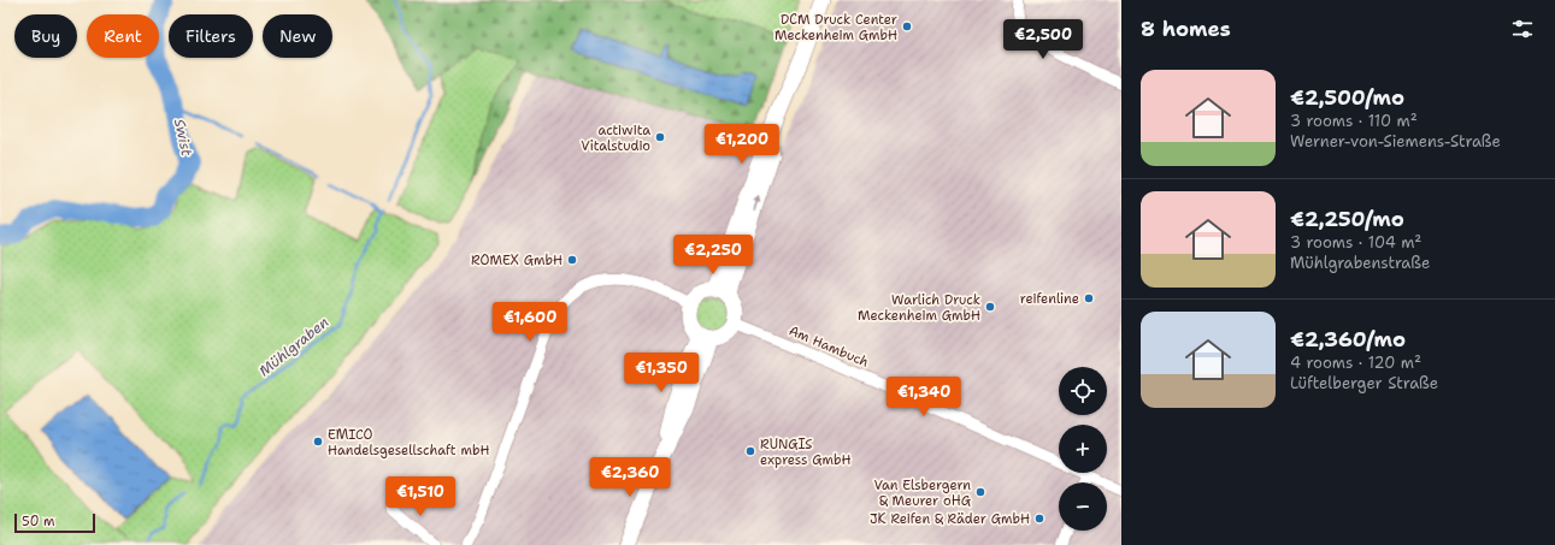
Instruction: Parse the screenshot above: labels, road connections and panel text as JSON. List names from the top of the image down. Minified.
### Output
{"streets":{"street":["Am Hambuch"]},"water":["Swist","Mühlgraben"],"places":["DCM Druck Center Meckenheim GmbH","actiwita Vitalstudio","ROMEX GmbH","reifenline","Warlich Druck Meckenheim GmbH","EMICO Handelsgesellschaft mbH","RUNGIS express GmbH","Van Elsbergern & Meurer oHG","JK Reifen & Räder GmbH"],"scale_bar":"50 m","page":{"heading":"8 homes","chip":["Buy","Rent","Filters","New"],"price":["€2,500","€1,200","€2,250","€1,600","€1,350","€1,340","€2,360","€1,510"],"list":[{"name":"€2,500/mo","note":"3 rooms · 110 m² · Werner-von-Siemens-Straße"},{"name":"€2,250/mo","note":"3 rooms · 104 m² · Mühlgrabenstraße"},{"name":"€2,360/mo","note":"4 rooms · 120 m² · Lüftelberger Straße"}],"map_buttons":["+","−"],"scale":"50 m"}}
